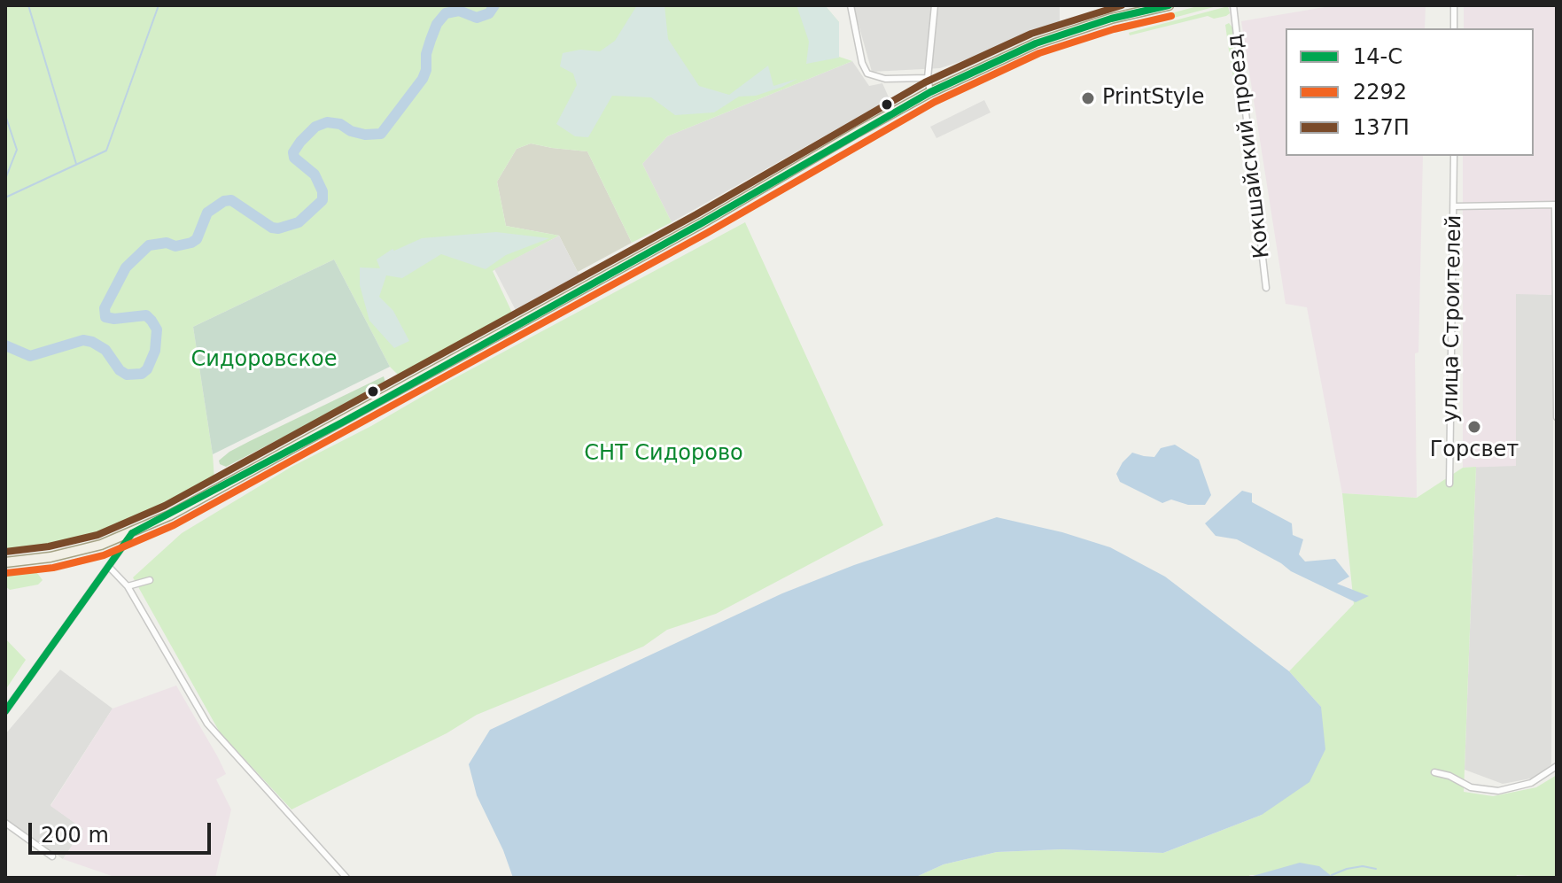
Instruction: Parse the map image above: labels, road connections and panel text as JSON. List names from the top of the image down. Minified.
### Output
{"streets":{"street":["Кокшайский проезд","улица Строителей"]},"parks":["Сидоровское","СНТ Сидорово"],"places":["PrintStyle","Горсвет"],"lines":["transit line 14-С","transit line 137П","transit line 2292"],"legend":["14-С","2292","137П"],"scale_bar":"200 m"}
